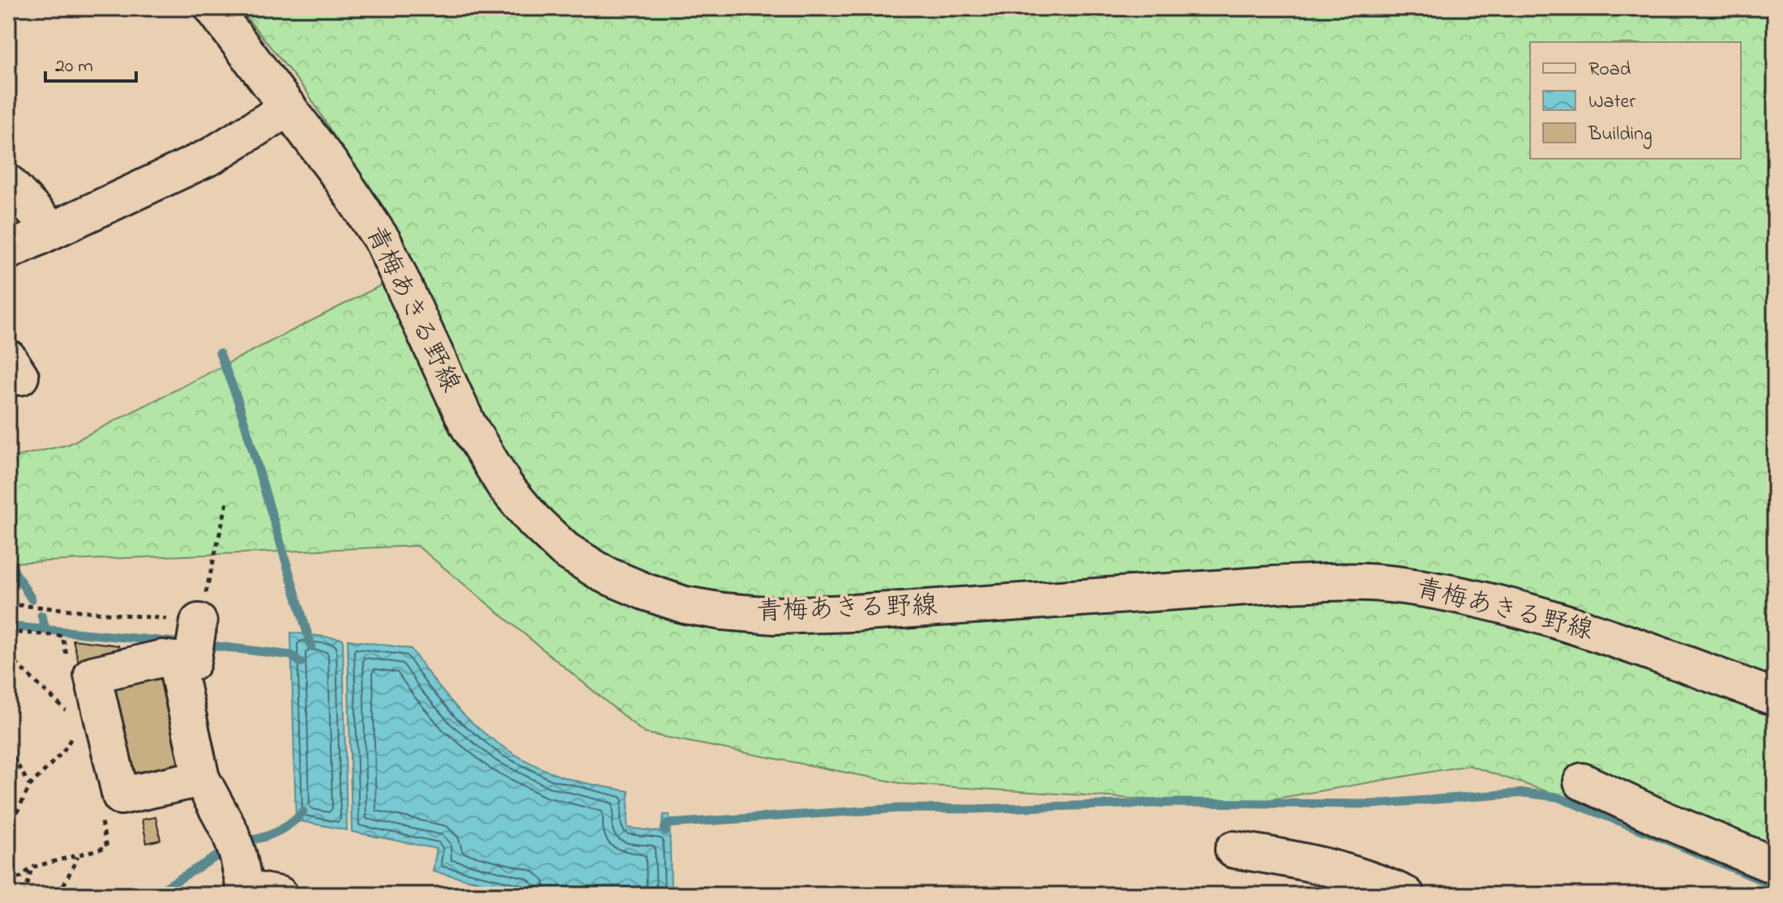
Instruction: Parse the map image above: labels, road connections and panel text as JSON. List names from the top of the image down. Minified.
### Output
{"streets":{"main road":["青梅あきる野線"]},"legend":["Road","Water","Building"],"scale_bar":"20 m"}
